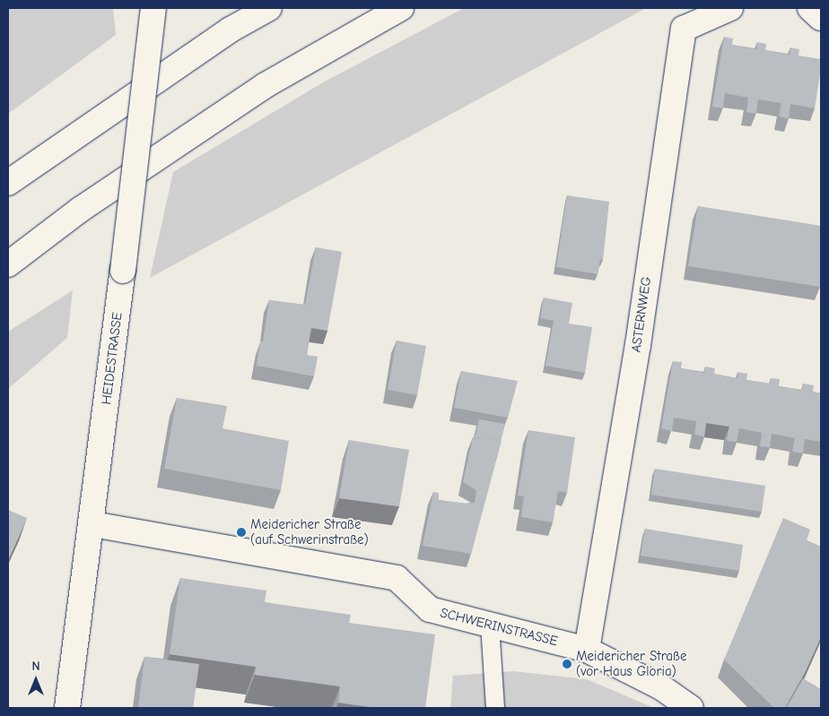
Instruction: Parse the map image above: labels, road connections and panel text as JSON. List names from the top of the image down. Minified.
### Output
{"streets":{"main road":["ASTERNWEG","HEIDESTRASSE","SCHWERINSTRASSE"]},"crossings":[["ASTERNWEG","SCHWERINSTRASSE"],["HEIDESTRASSE","SCHWERINSTRASSE"]],"places":["Meidericher Straße (auf Schwerinstraße)","Meidericher Straße (vor Haus Gloria)"],"north":"top"}
